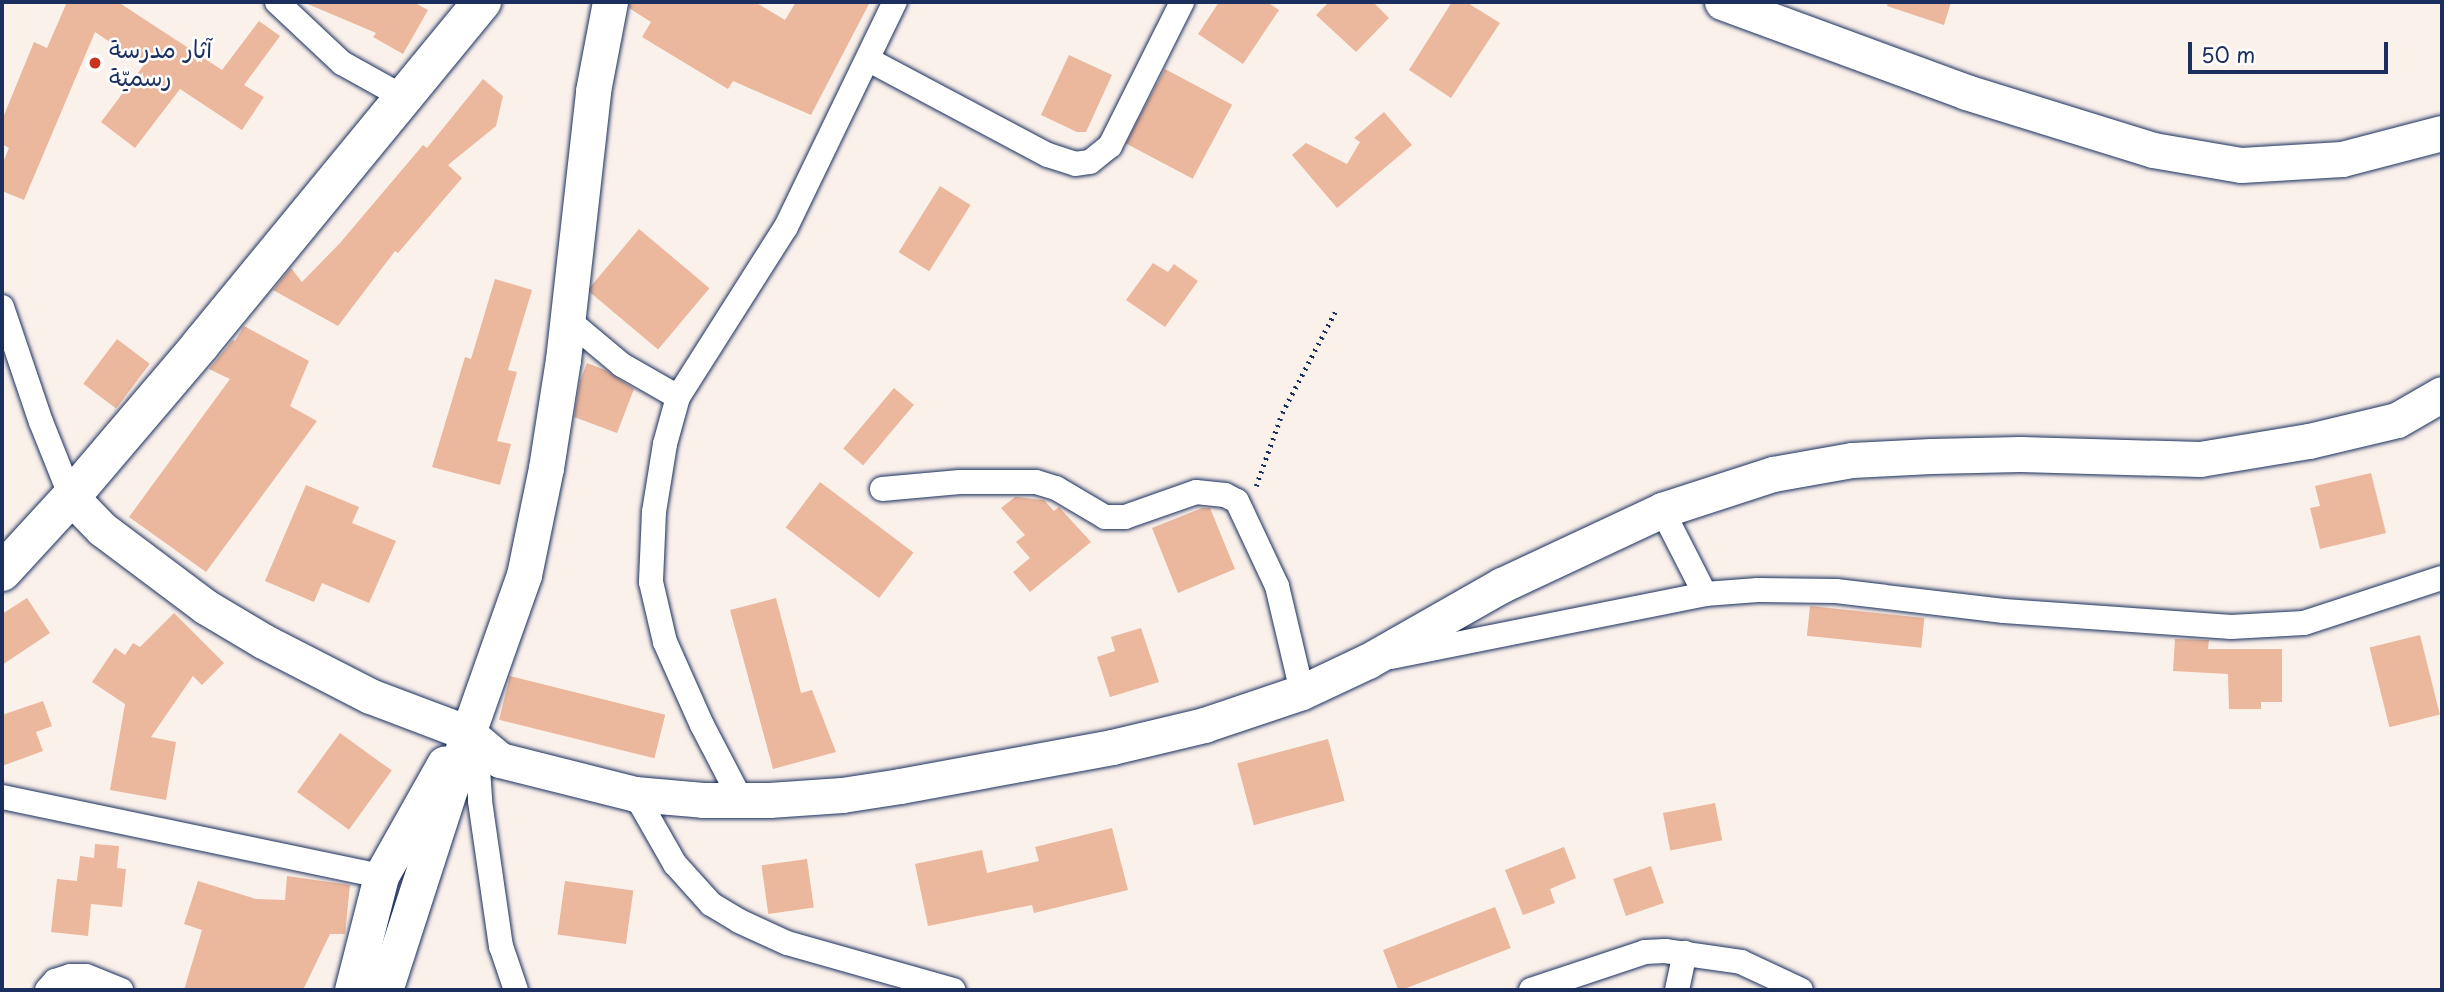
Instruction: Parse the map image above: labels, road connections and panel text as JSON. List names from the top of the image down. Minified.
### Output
{"places":["آثار مدرسة رسميّة"],"scale_bar":"50 m"}
